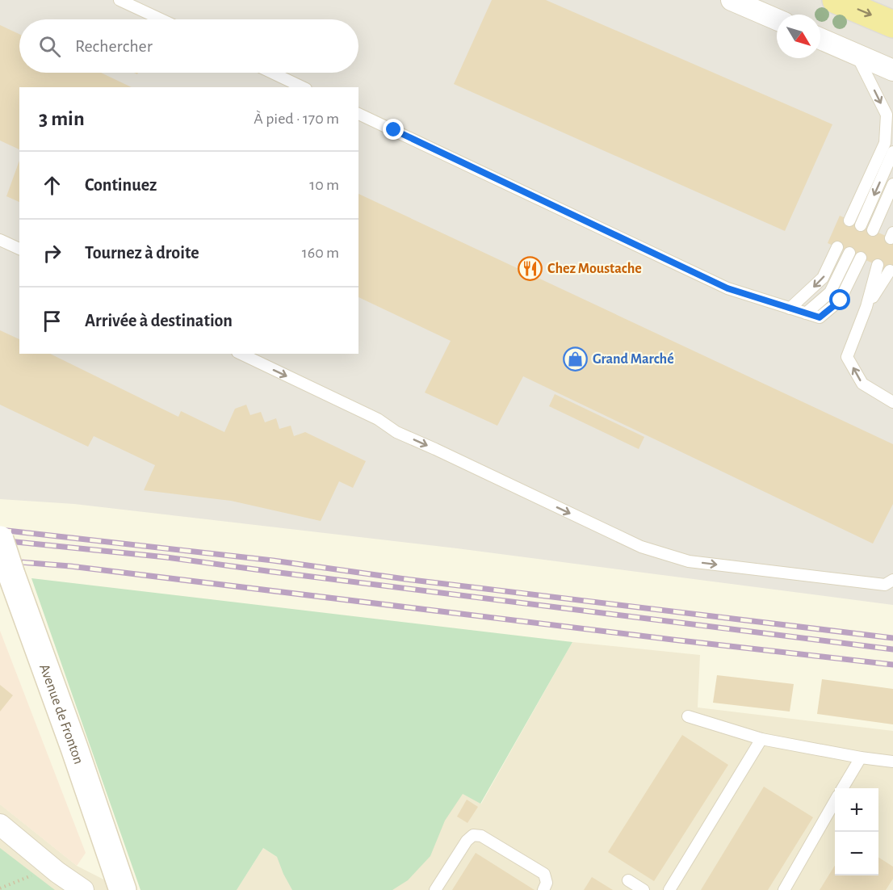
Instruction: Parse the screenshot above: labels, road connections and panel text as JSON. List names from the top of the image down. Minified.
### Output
{"streets":{"street":["Avenue de Fronton"]},"places":{"restaurant":["Chez Moustache"],"shop":["Grand Marché"]},"north":"bottom right","page":{"search":"Rechercher","heading":["3 min","À pied · 170 m"],"list":[["Continuez","10 m"],["Tournez à droite","160 m"],"Arrivée à destination"],"map_buttons":["+","−"]}}
